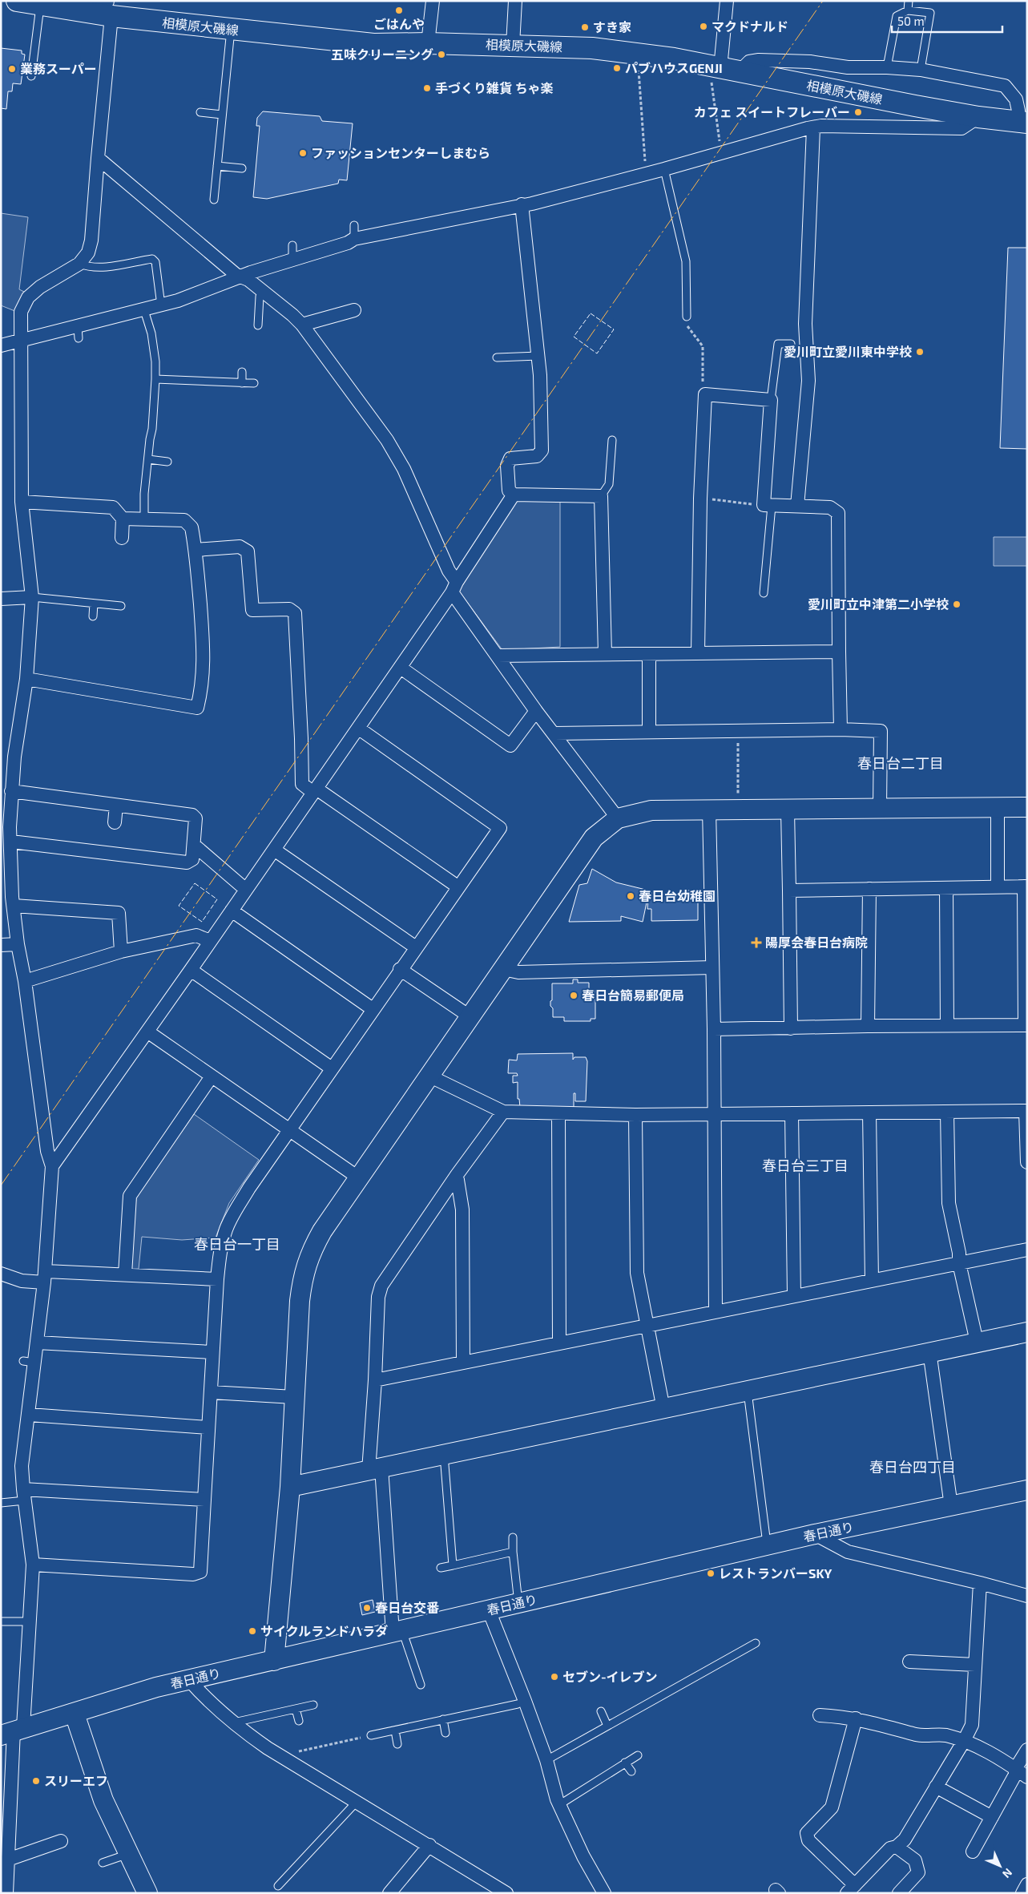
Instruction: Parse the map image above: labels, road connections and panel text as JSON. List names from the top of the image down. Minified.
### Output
{"streets":{"main road":["相模原大磯線"],"street":["春日通り"]},"districts":["春日台二丁目","春日台三丁目","春日台一丁目","春日台四丁目"],"places":{"other":["ごはんや","マクドナルド","すき家","五味クリーニング","パブハウスGENJI","業務スーパー","手づくり雑貨 ちゃ楽","カフェ スイートフレーバー","ファッションセンターしまむら","愛川町立愛川東中学校","愛川町立中津第二小学校","春日台幼稚園","春日台簡易郵便局","レストランバーSKY","春日台交番","サイクルランドハラダ","セブン-イレブン","スリーエフ"],"health":["陽厚会春日台病院"]},"scale_bar":"50 m","north":"bottom right"}
